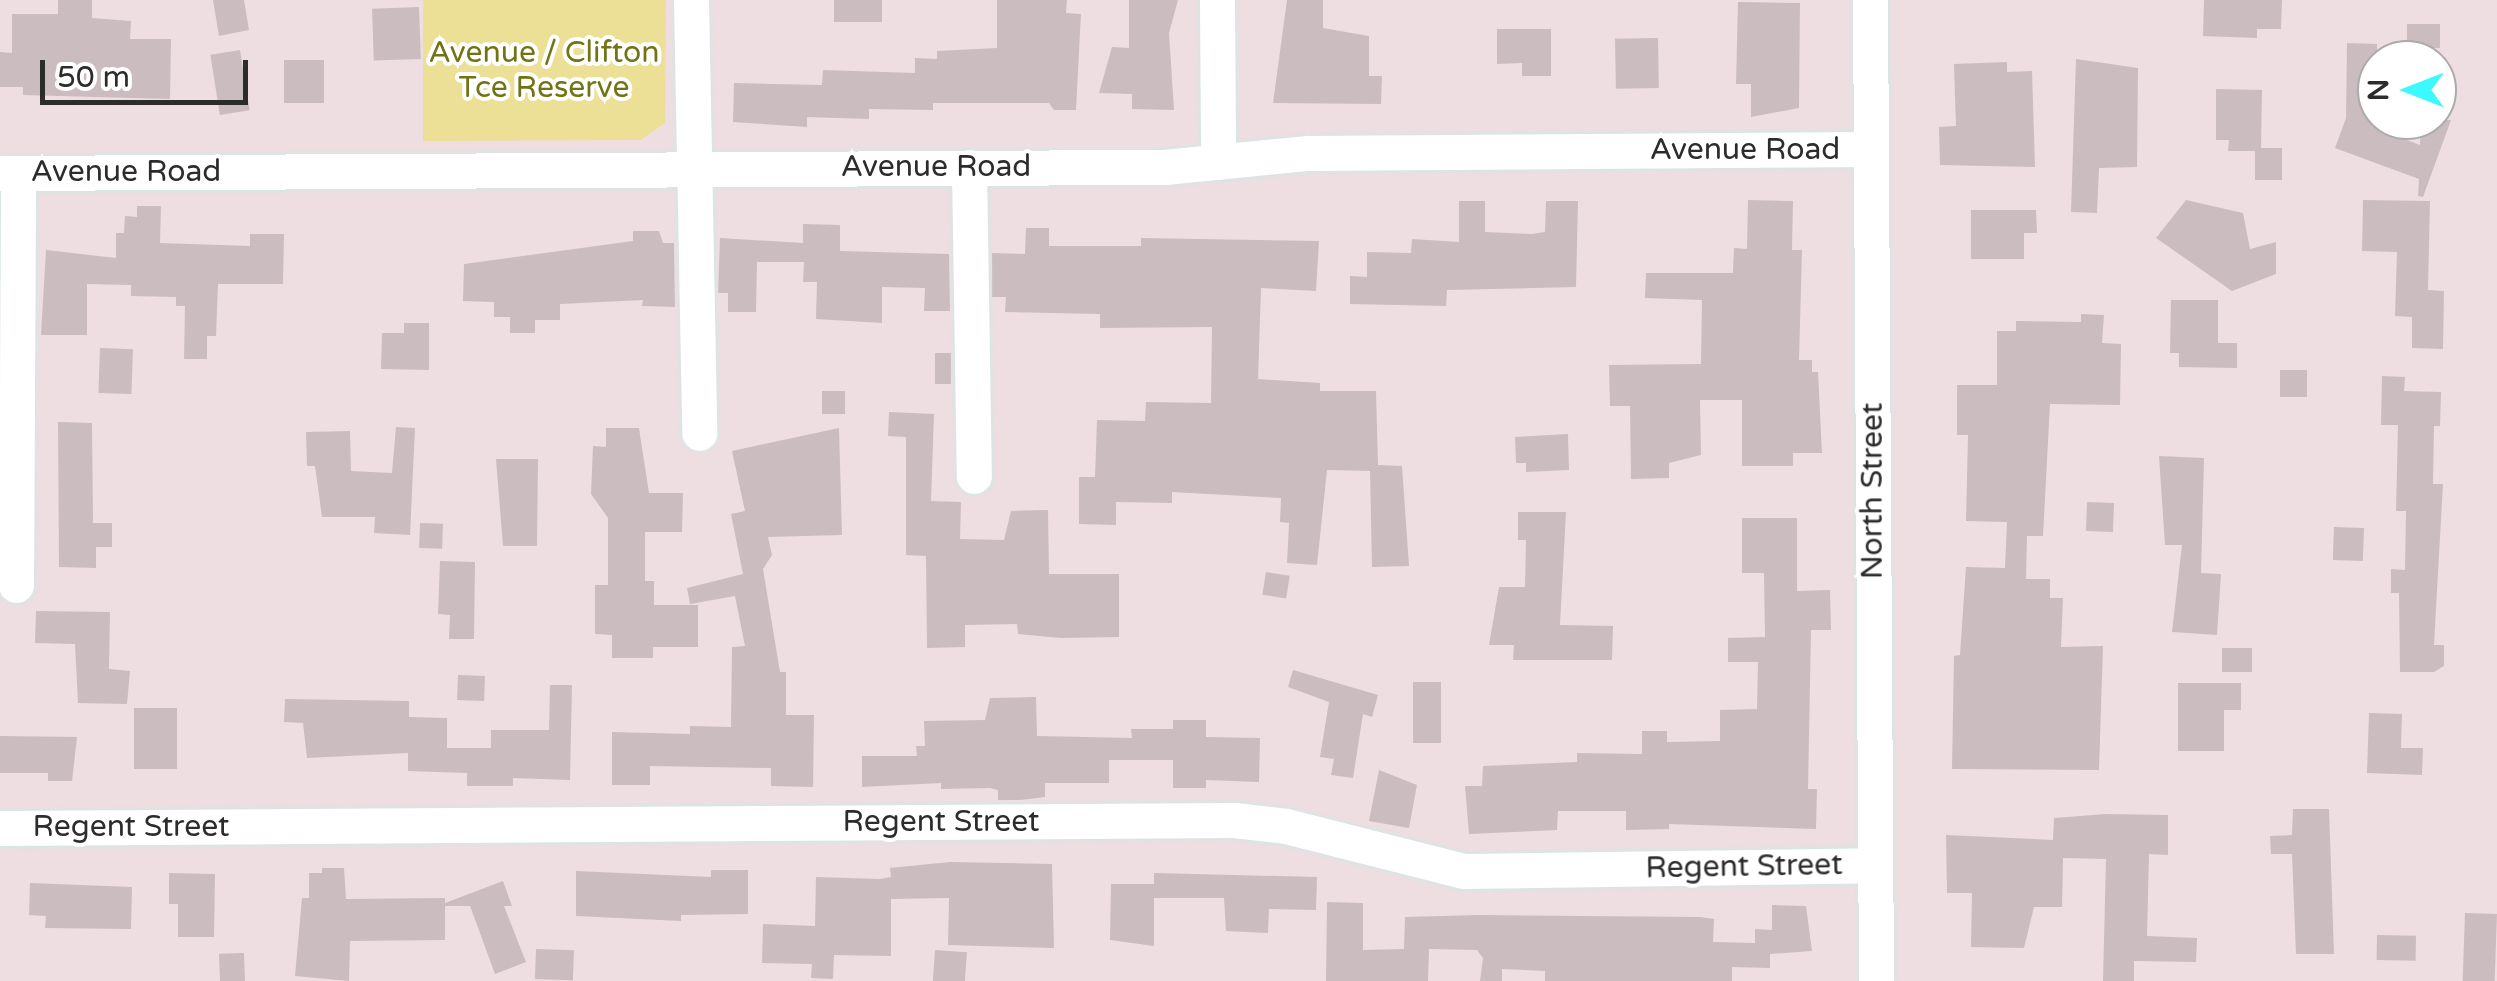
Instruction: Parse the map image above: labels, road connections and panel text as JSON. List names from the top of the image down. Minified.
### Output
{"streets":{"street":["Avenue Road","North Street","Regent Street"]},"crossings":[["Avenue Road","North Street"],["North Street","Regent Street"]],"parks":["Avenue / Clifton Tce Reserve"],"scale_bar":"50 m","north":"left"}
